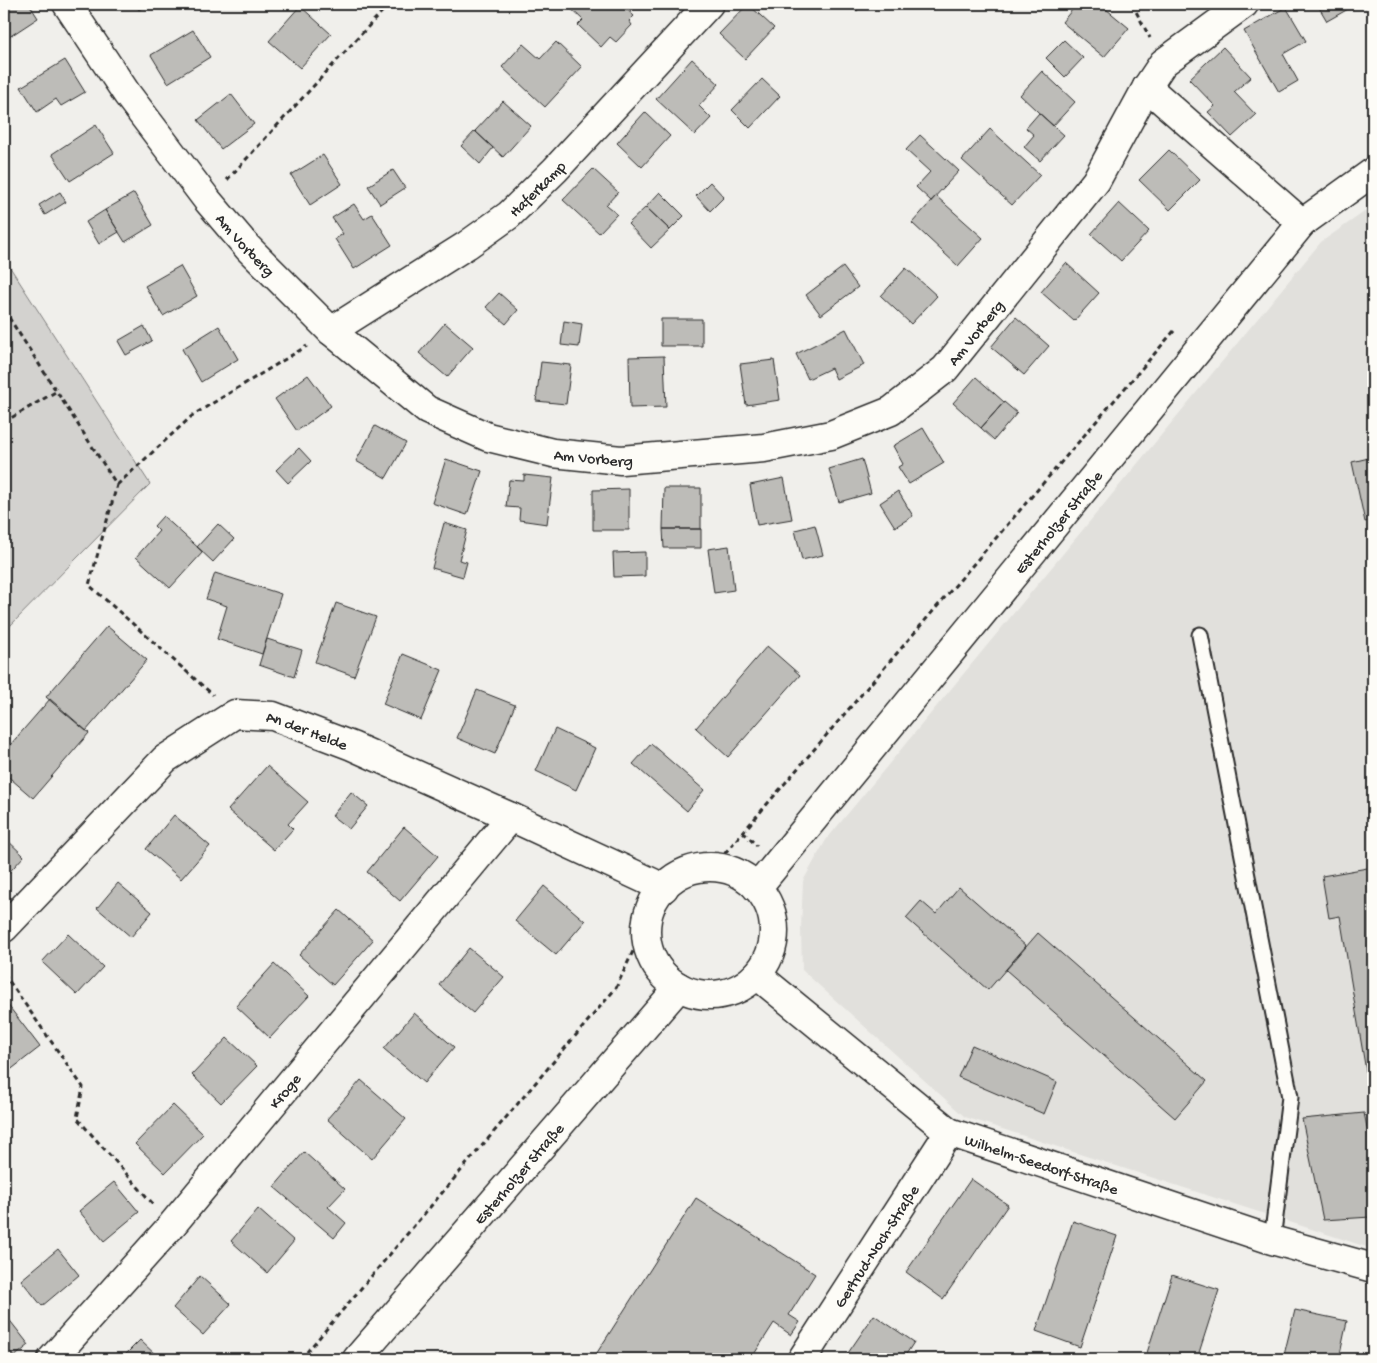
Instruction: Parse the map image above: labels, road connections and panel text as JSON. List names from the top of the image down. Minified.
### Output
{"streets":{"street":["Haferkamp","Am Vorberg","Esterholzer Straße","An der Helde","Kroge","Wilhelm-Seedorf-Straße","Gertrud-Noch-Straße"]},"crossings":[["Haferkamp","Am Vorberg"],["Esterholzer Straße","An der Helde"],["Esterholzer Straße","Wilhelm-Seedorf-Straße"],["An der Helde","Kroge"],["An der Helde","Wilhelm-Seedorf-Straße"],["Wilhelm-Seedorf-Straße","Gertrud-Noch-Straße"]]}
